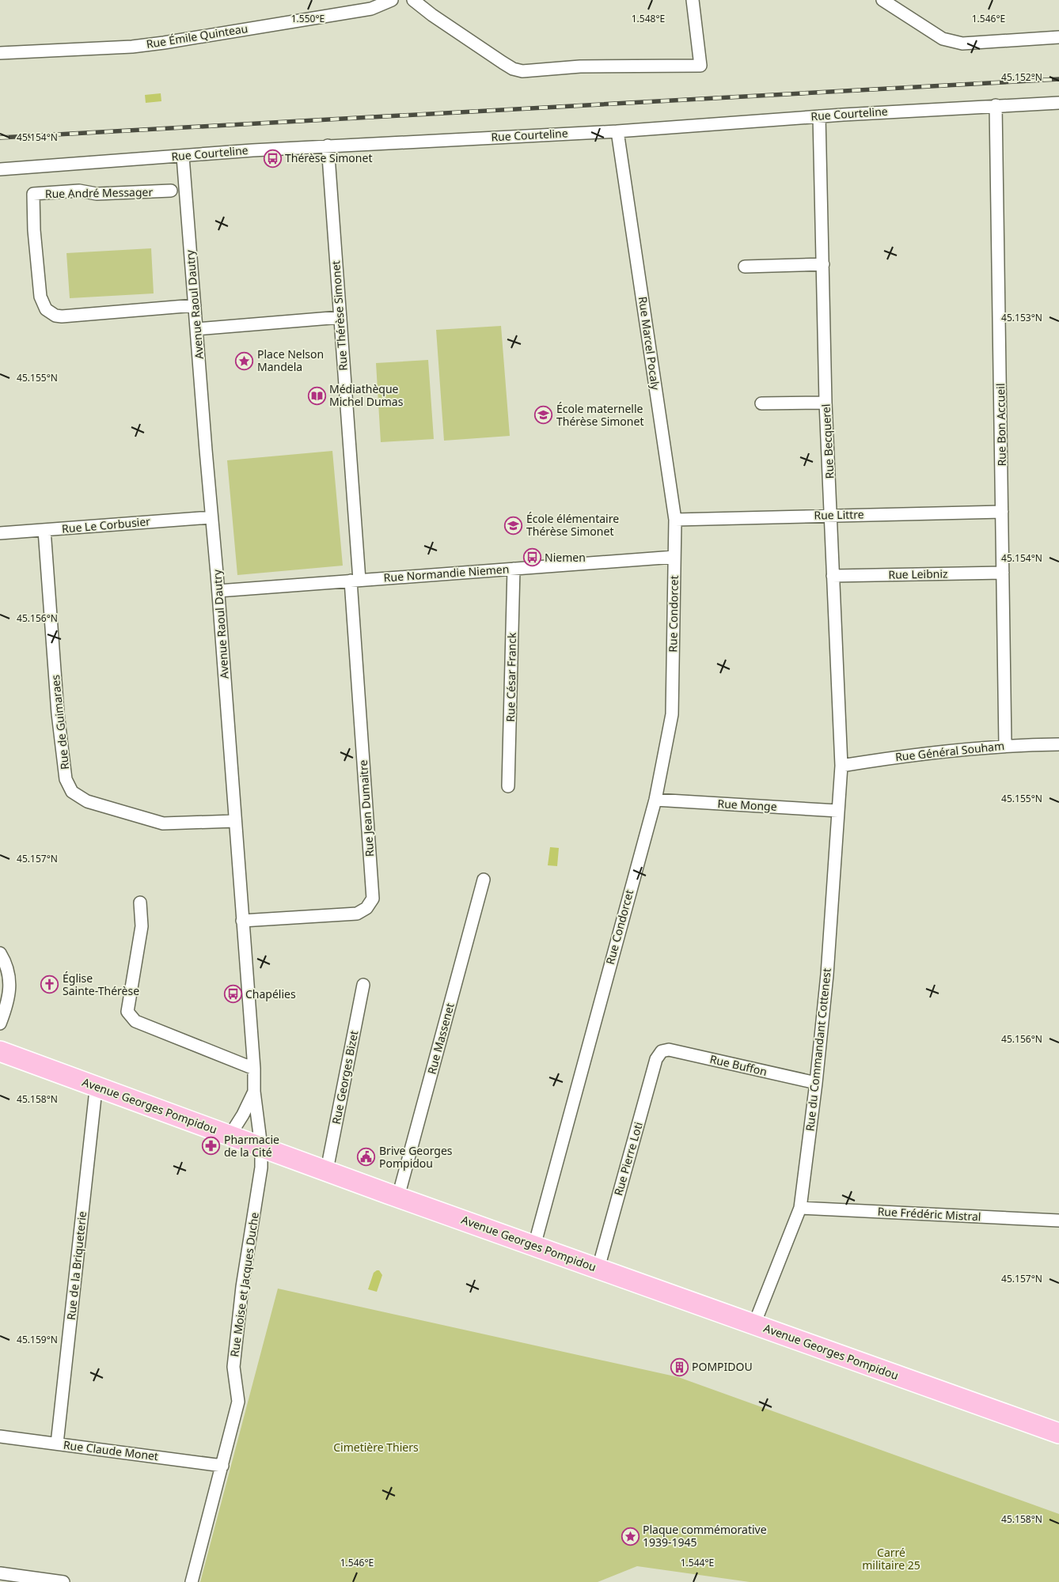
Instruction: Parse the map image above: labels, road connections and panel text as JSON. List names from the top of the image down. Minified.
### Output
{"streets":{"main road":["Avenue Georges Pompidou"],"street":["Rue Émile Quinteau","Rue Courteline","Rue André Messager","Avenue Raoul Dautry","Rue Thérèse Simonet","Rue Marcel Pocaly","Rue Bon Accueil","Rue Becquerel","Rue Littre","Rue Le Corbusier","Rue Normandie Niemen","Rue Leibniz","Rue Condorcet","Rue César Franck","Rue de Guimaraes","Rue Général Souham","Rue Monge","Rue Jean Dumaitre","Rue Massenet","Rue du Commandant Cottenest","Rue Buffon","Rue Georges Bizet","Rue Pierre Loti","Rue Frédéric Mistral","Rue de la Briqueterie","Rue Moise et Jacques Duche","Rue Claude Monet"]},"crossings":[["Rue Courteline","Avenue Raoul Dautry"],["Rue Courteline","Rue Thérèse Simonet"],["Rue Courteline","Rue Marcel Pocaly"],["Rue Courteline","Rue Bon Accueil"],["Rue Courteline","Rue Becquerel"],["Rue André Messager","Avenue Raoul Dautry"],["Avenue Raoul Dautry","Rue Le Corbusier"],["Avenue Raoul Dautry","Rue Normandie Niemen"],["Avenue Raoul Dautry","Rue de Guimaraes"],["Avenue Raoul Dautry","Rue Jean Dumaitre"],["Avenue Raoul Dautry","Avenue Georges Pompidou"],["Avenue Raoul Dautry","Rue Moise et Jacques Duche"],["Rue Thérèse Simonet","Rue Normandie Niemen"],["Rue Thérèse Simonet","Rue Jean Dumaitre"],["Rue Marcel Pocaly","Rue Littre"],["Rue Marcel Pocaly","Rue Normandie Niemen"],["Rue Marcel Pocaly","Rue Condorcet"],["Rue Bon Accueil","Rue Littre"],["Rue Bon Accueil","Rue Leibniz"],["Rue Bon Accueil","Rue Général Souham"],["Rue Becquerel","Rue Littre"],["Rue Becquerel","Rue Leibniz"],["Rue Becquerel","Rue Général Souham"],["Rue Becquerel","Rue du Commandant Cottenest"],["Rue Le Corbusier","Rue de Guimaraes"],["Rue Normandie Niemen","Rue Condorcet"],["Rue Normandie Niemen","Rue César Franck"],["Rue Normandie Niemen","Rue Jean Dumaitre"],["Rue Condorcet","Rue Monge"],["Rue Condorcet","Avenue Georges Pompidou"],["Rue Général Souham","Rue du Commandant Cottenest"],["Rue Monge","Rue du Commandant Cottenest"],["Rue Massenet","Avenue Georges Pompidou"],["Rue du Commandant Cottenest","Rue Buffon"],["Rue du Commandant Cottenest","Avenue Georges Pompidou"],["Rue du Commandant Cottenest","Rue Frédéric Mistral"],["Rue Buffon","Rue Pierre Loti"],["Rue Georges Bizet","Avenue Georges Pompidou"],["Avenue Georges Pompidou","Rue Pierre Loti"],["Avenue Georges Pompidou","Rue de la Briqueterie"],["Avenue Georges Pompidou","Rue Moise et Jacques Duche"],["Rue de la Briqueterie","Rue Claude Monet"],["Rue Moise et Jacques Duche","Rue Claude Monet"]],"parks":["Cimetière Thiers","Carré militaire 25"],"places":{"bus stop":["Thérèse Simonet","Niemen","Chapélies"],"place":["Place Nelson Mandela","Plaque commémorative 1939-1945"],"library":["Médiathèque Michel Dumas"],"school or university":["École maternelle Thérèse Simonet","École élémentaire Thérèse Simonet"],"church":["Église Sainte-Thérèse"],"pharmacy":["Pharmacie de la Cité"],"public building":["Brive Georges Pompidou"],"building":["POMPIDOU"]},"coordinates":["1.550°E","1.548°E","1.546°E","45.152°N","45.154°N","45.153°N","45.155°N","45.156°N","45.157°N","45.158°N","45.159°N","1.544°E"]}
